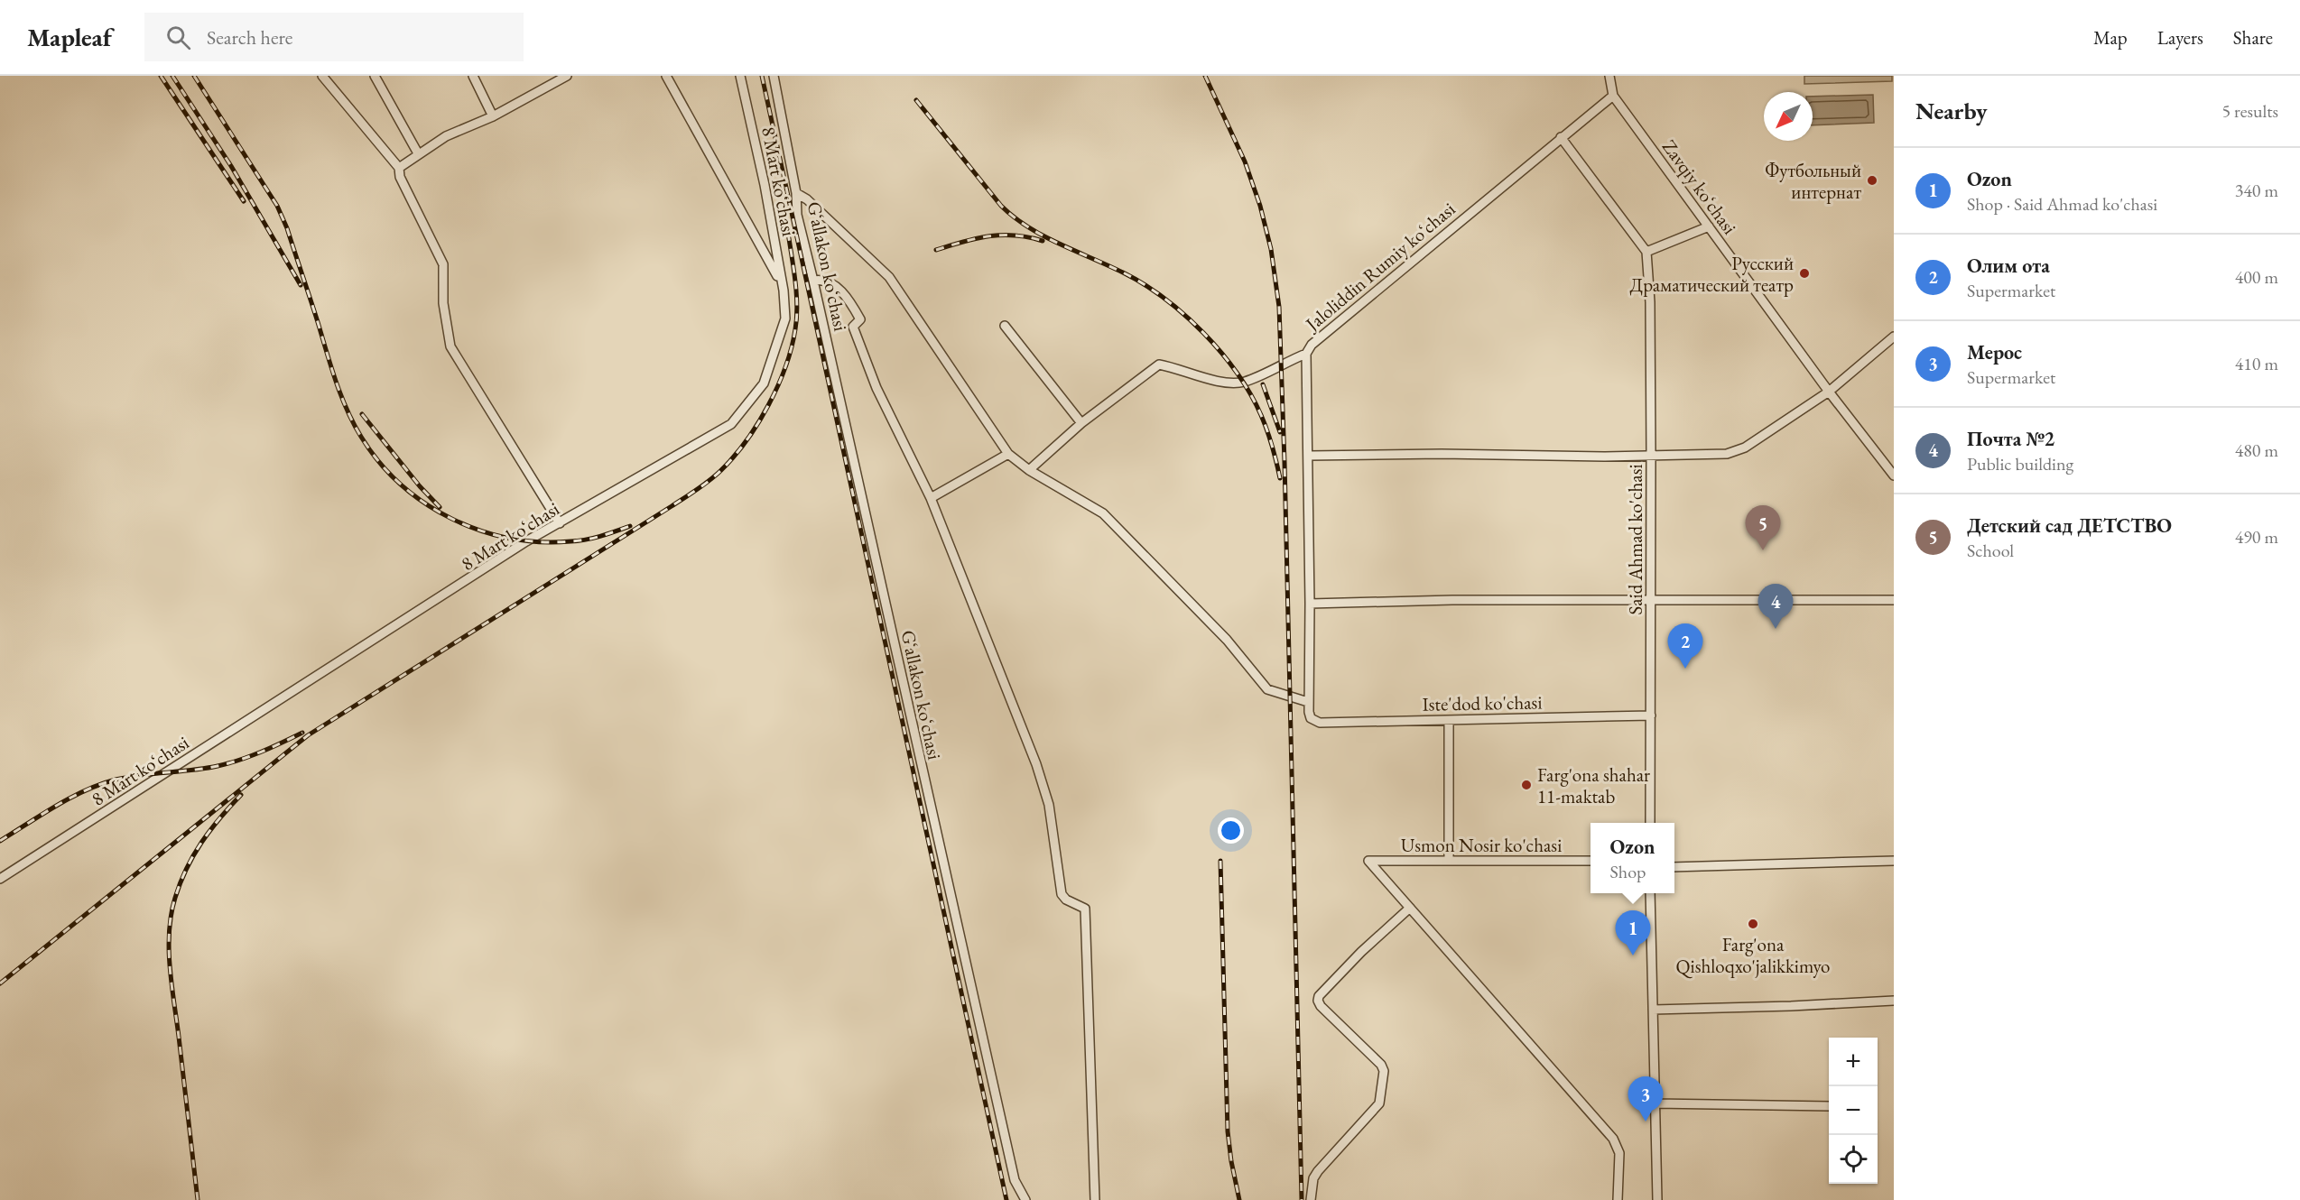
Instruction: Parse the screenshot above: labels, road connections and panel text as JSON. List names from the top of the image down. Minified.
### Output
{"streets":{"street":["8 Mart koʻchasi","Zavqiy koʻchasi","Gʻallakon koʻchasi","Jaloliddin Rumiy koʻchasi","Said Ahmad ko'chasi","Iste'dod ko'chasi","Usmon Nosir ko'chasi"]},"crossings":[["Zavqiy koʻchasi","Jaloliddin Rumiy koʻchasi"],["Jaloliddin Rumiy koʻchasi","Iste'dod ko'chasi"],["Said Ahmad ko'chasi","Iste'dod ko'chasi"]],"places":["Футбольный интернат","Русский Драматический театр","Farg'ona shahar 11-maktab","Farg'ona Qishloqxo'jalikkimyo"],"north":"bottom left","page":{"header":"Mapleaf","search":"Search here","nav":["Map","Layers","Share"],"heading":["Nearby","5 results"],"list":[{"mark":"1","name":"Ozon","note":"Shop · Said Ahmad ko'chasi","value":"340 m"},{"mark":"2","name":"Олим ота","note":"Supermarket","value":"400 m"},{"mark":"3","name":"Мерос","note":"Supermarket","value":"410 m"},{"mark":"4","name":"Почта №2","note":"Public building","value":"480 m"},{"mark":"5","name":"Детский сад ДЕТСТВО","note":"School","value":"490 m"}],"pins":["5","4","2","1","3"],"popup":["Ozon","Shop"],"map_buttons":["+","−"]}}
